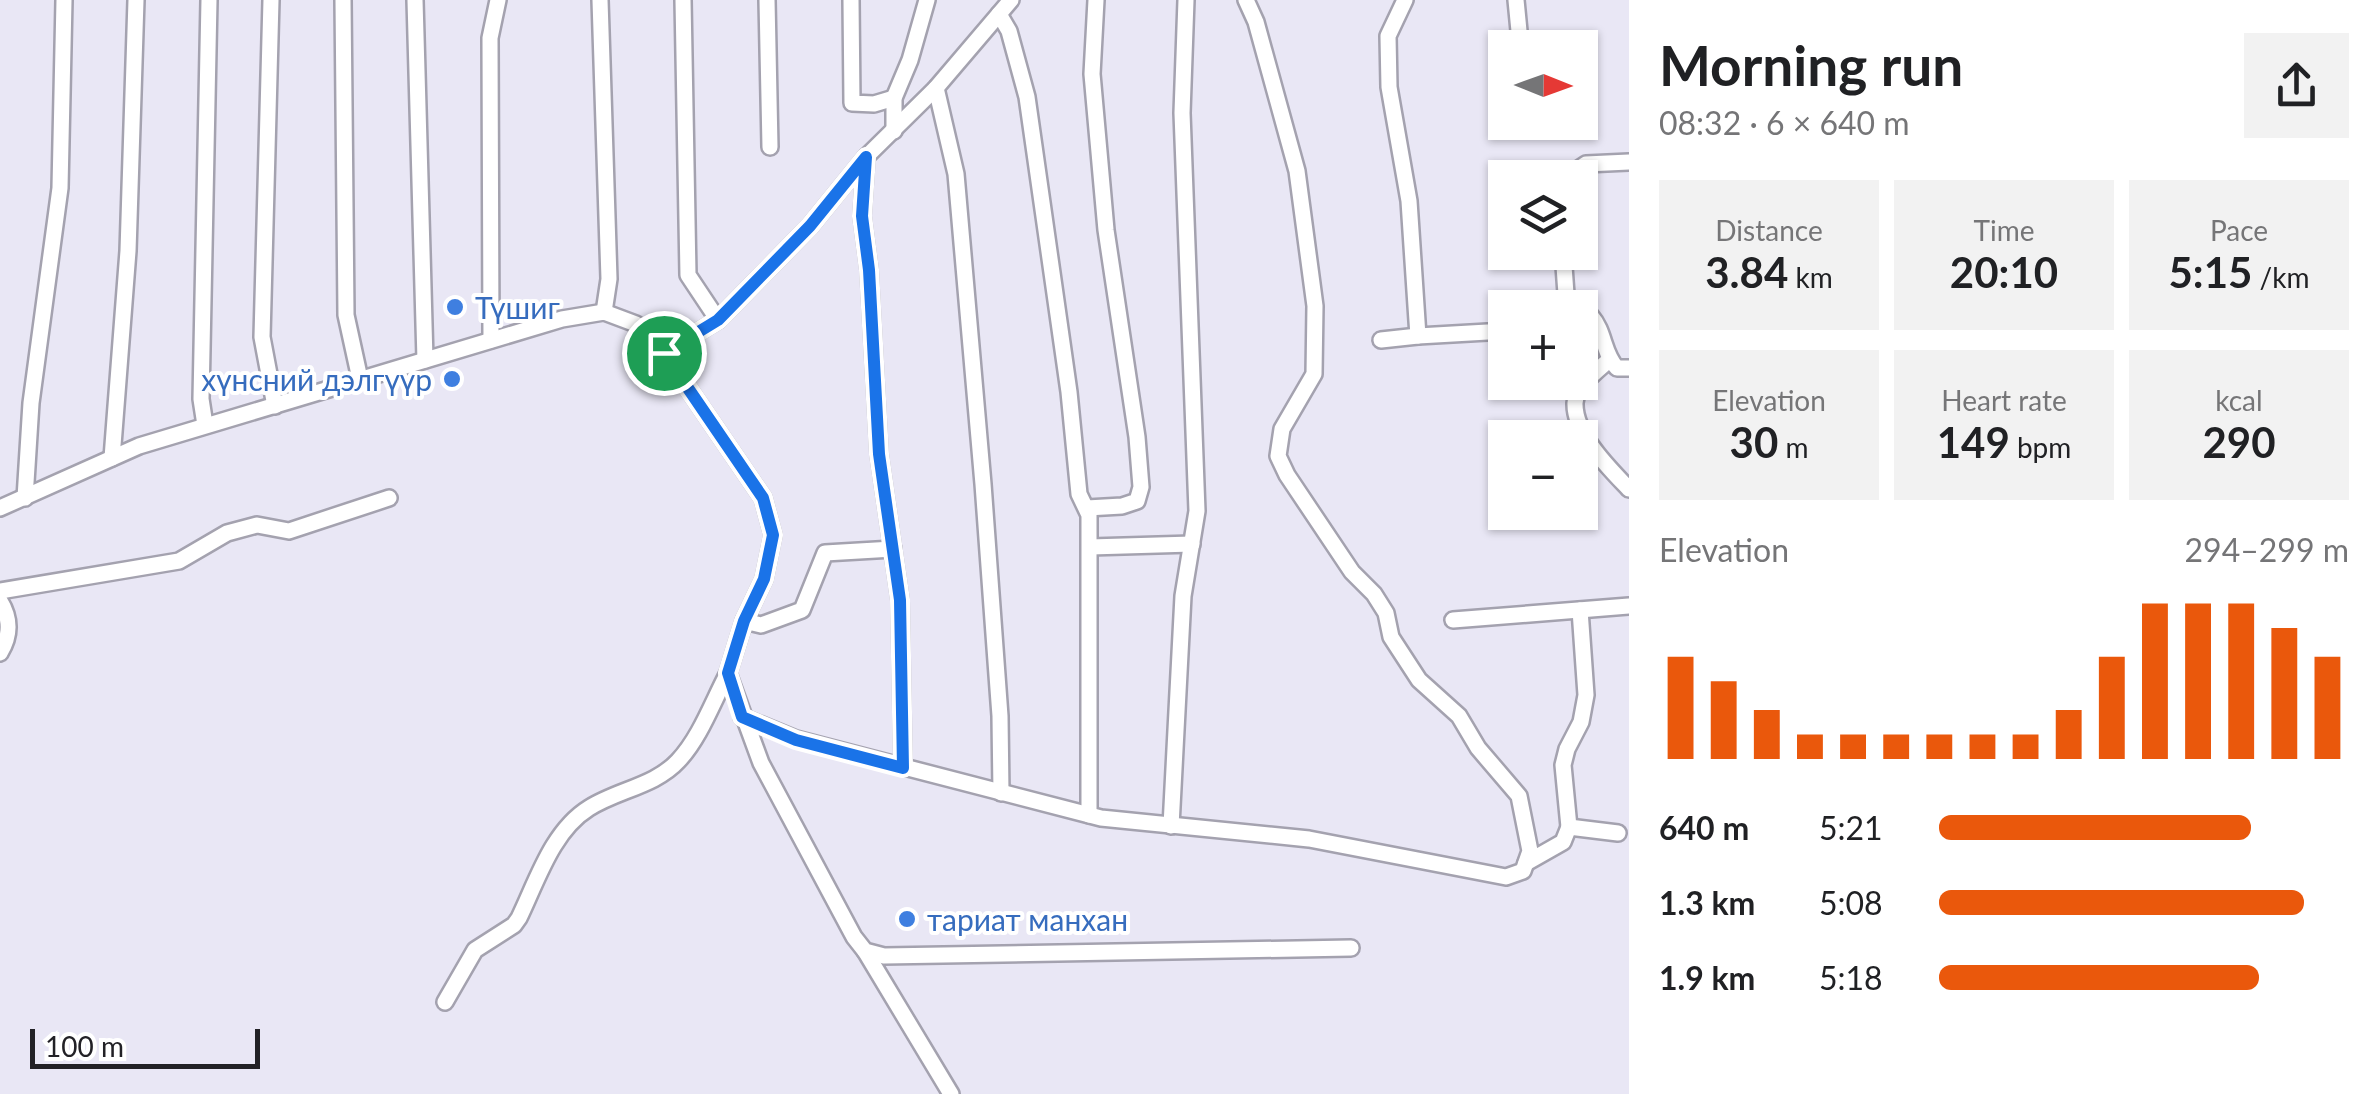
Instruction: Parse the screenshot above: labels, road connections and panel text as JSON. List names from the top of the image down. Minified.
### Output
{"places":["Түшиг","хүнсний дэлгүүр","тариат манхан"],"scale_bar":"100 m","north":"right","page":{"heading":["Morning run","08:32 · 6 × 640 m"],"map_buttons":["+","−"],"stats":[["Distance","3.84 km"],["Time","20:10"],["Pace","5:15 /km"],["Elevation","30 m"],["Heart rate","149 bpm"],["kcal","290"]],"chart":["Elevation","294–299 m"],"list":[{"name":"640 m","note":"5:21"},{"name":"1.3 km","note":"5:08"},{"name":"1.9 km","note":"5:18"}],"scale":"100 m"}}
